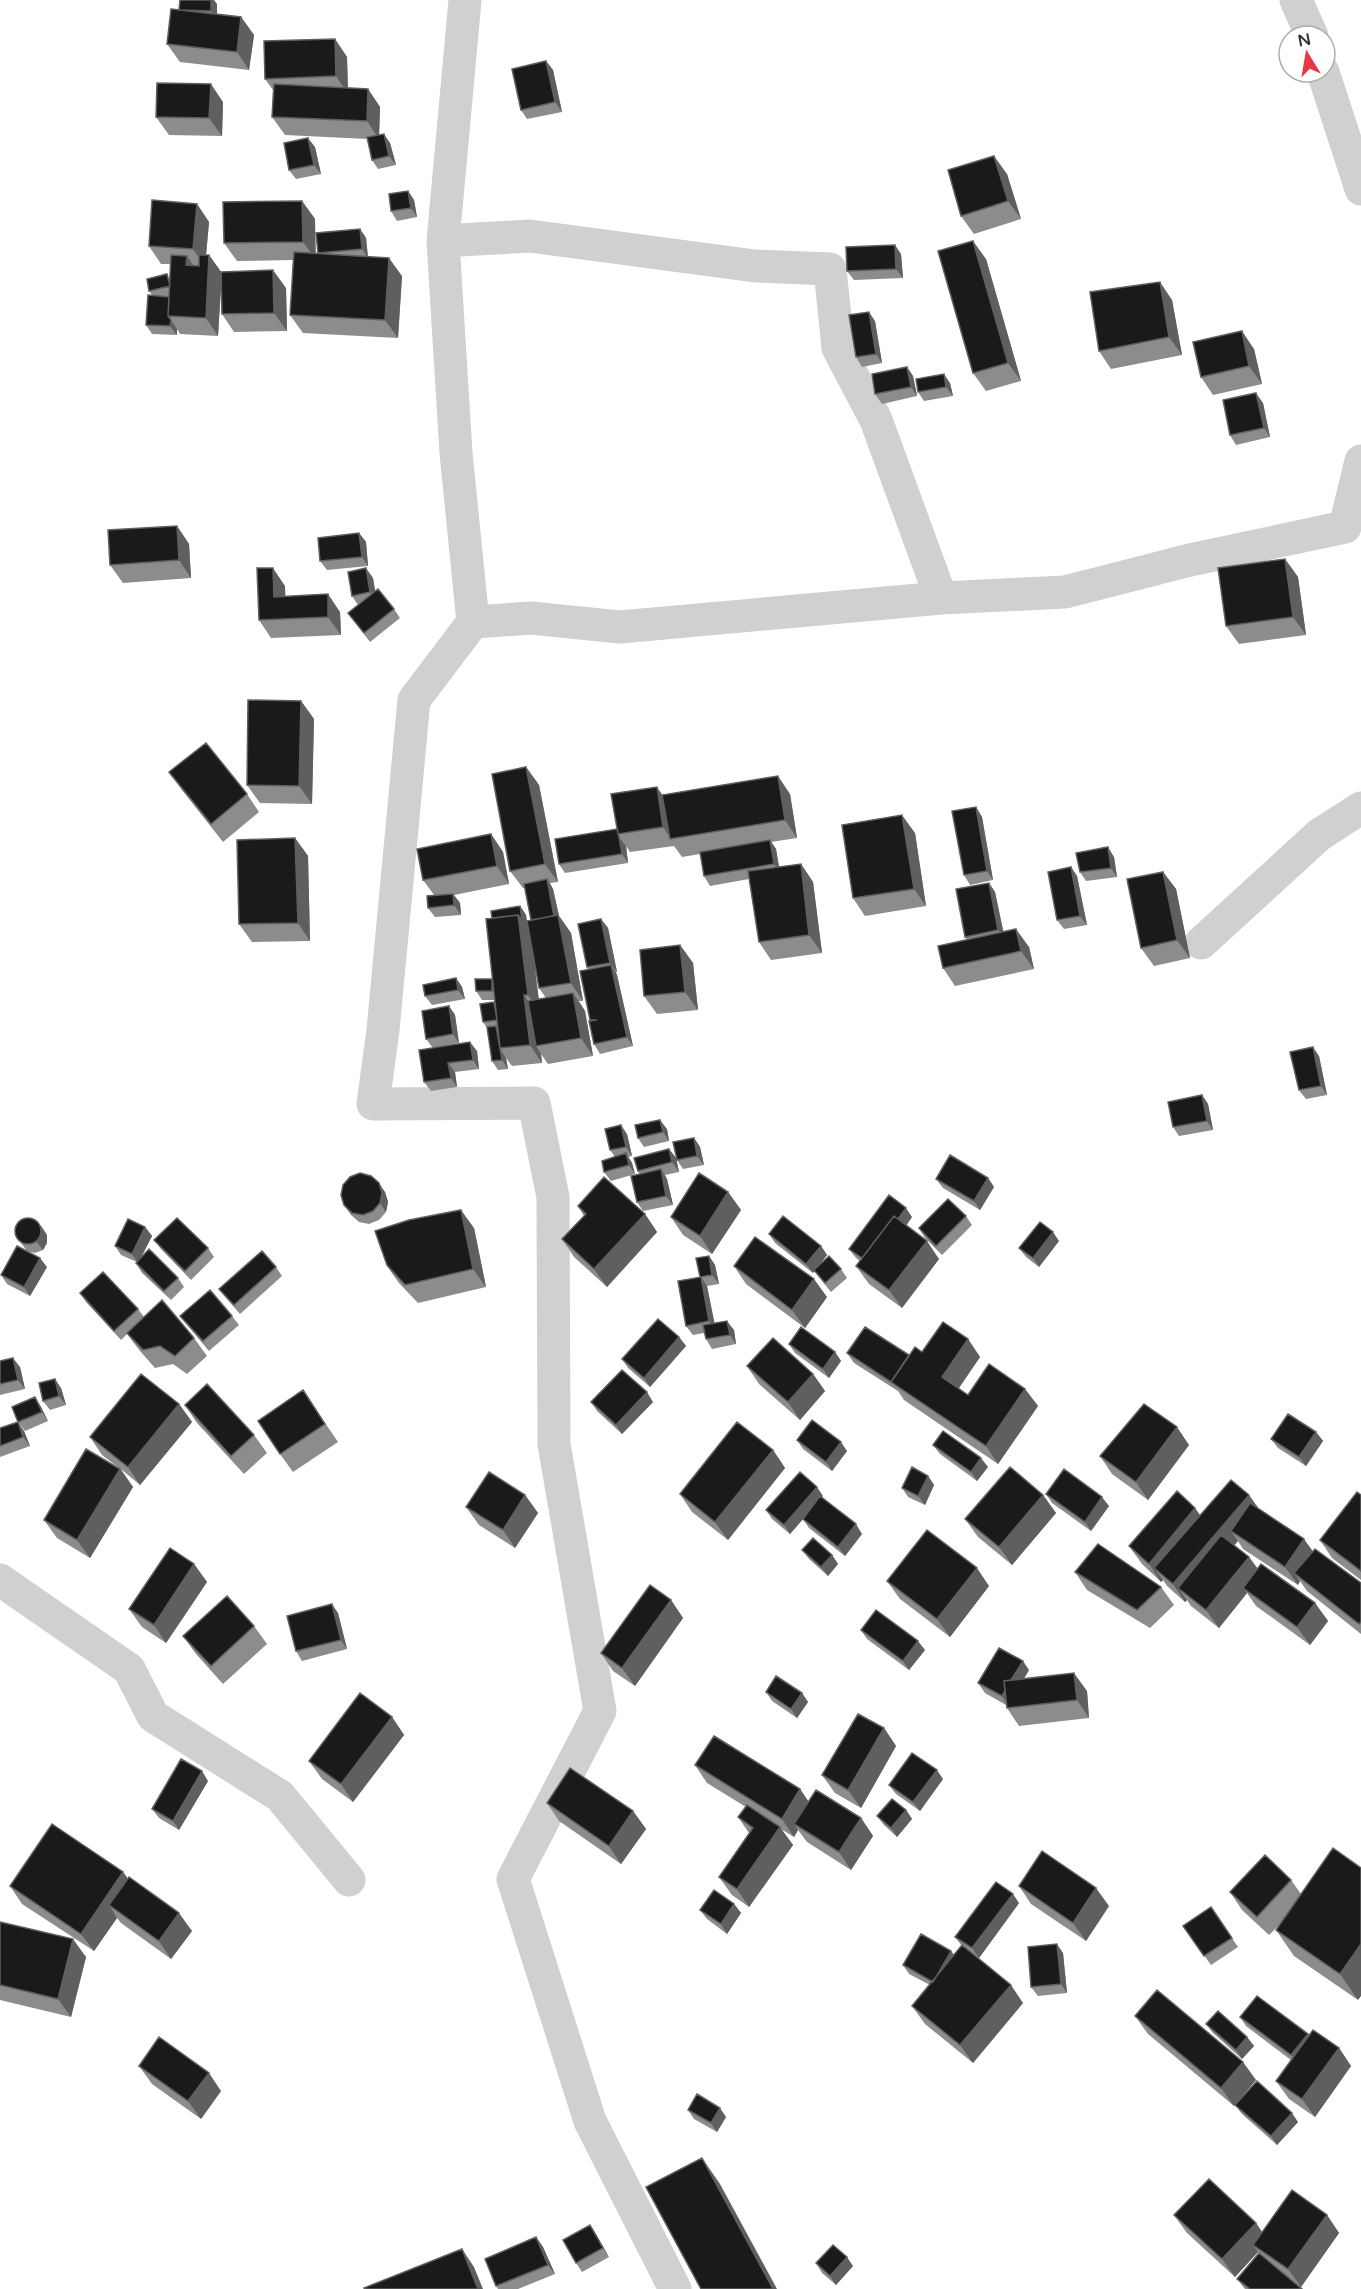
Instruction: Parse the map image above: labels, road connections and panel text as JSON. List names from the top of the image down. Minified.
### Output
{"north":"top"}
